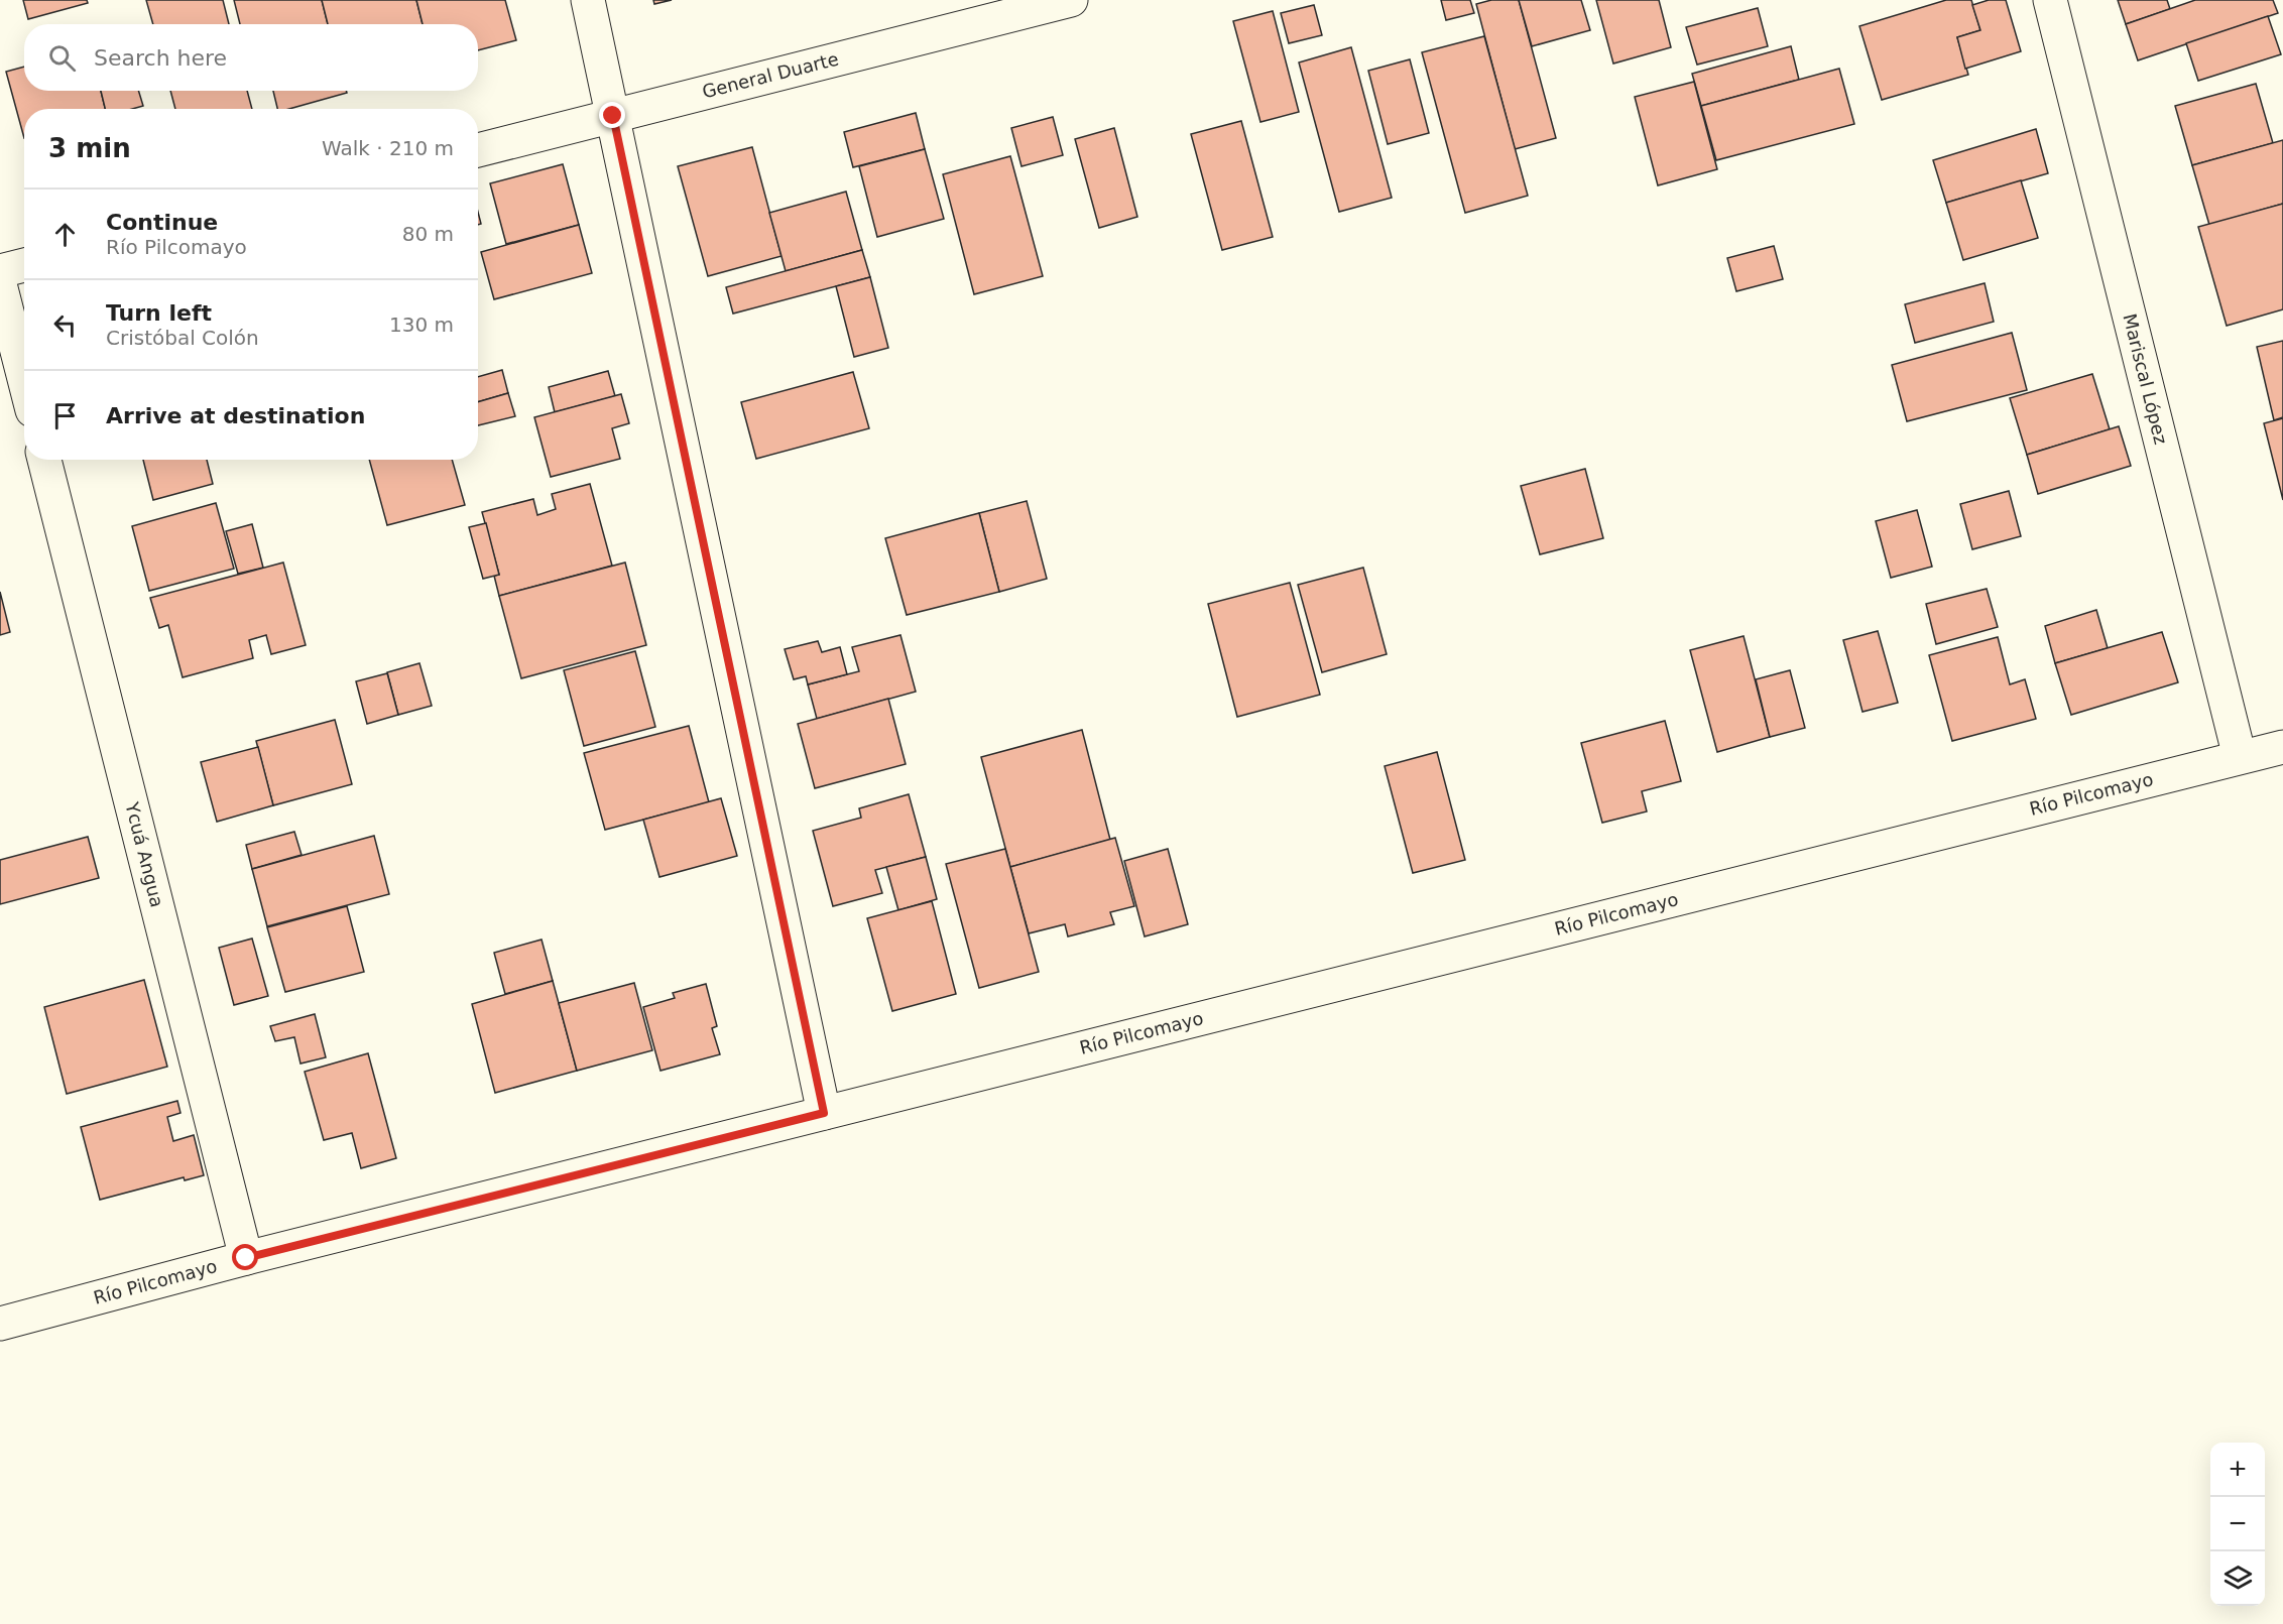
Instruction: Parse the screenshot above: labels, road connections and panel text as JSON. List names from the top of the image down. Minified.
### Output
{"streets":{"street":["General Duarte","Mariscal López","Río Pilcomayo","Ycuá Angua"]},"crossings":[["Mariscal López","Río Pilcomayo"],["Río Pilcomayo","Ycuá Angua"]],"page":{"search":"Search here","heading":["3 min","Walk · 210 m"],"list":[["Continue","Río Pilcomayo","80 m"],["Turn left","Cristóbal Colón","130 m"],"Arrive at destination"],"map_buttons":["+","−"]}}
